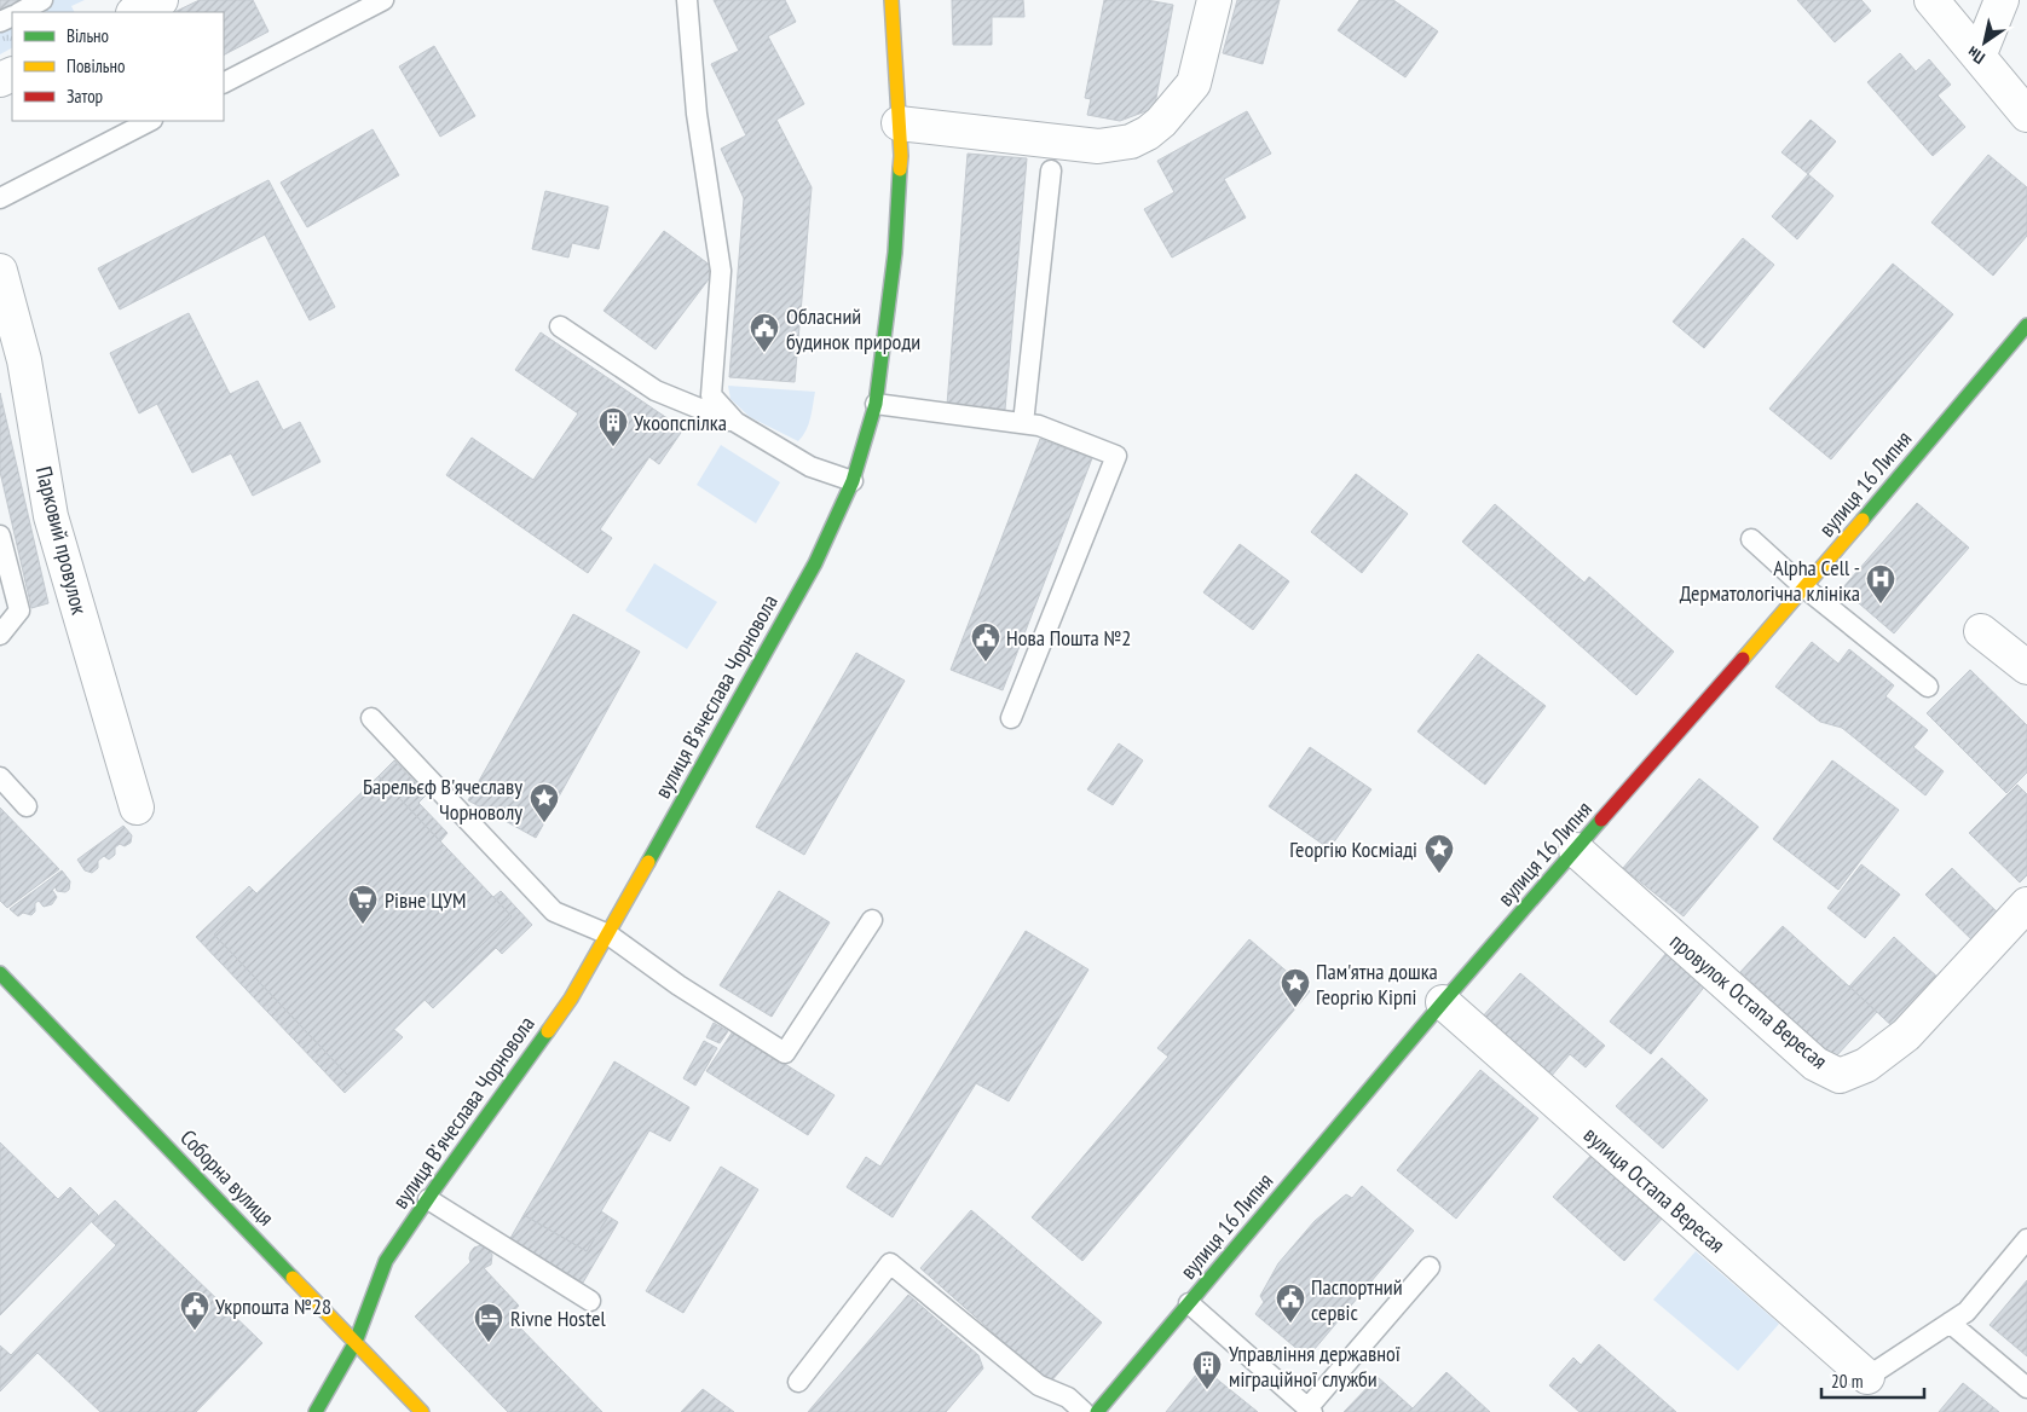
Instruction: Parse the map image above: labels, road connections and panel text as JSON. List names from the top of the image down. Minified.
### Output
{"streets":{"main road":["вулиця 16 Липня","вулиця Вʼячеслава Чорновола","Соборна вулиця"],"street":["Парковий провулок","провулок Остапа Вересая","вулиця Остапа Вересая"]},"crossings":[["вулиця 16 Липня","провулок Остапа Вересая"],["вулиця 16 Липня","вулиця Остапа Вересая"],["вулиця Вʼячеслава Чорновола","Соборна вулиця"]],"places":{"public building":["Обласний будинок природи","Нова Пошта №2","Паспортний сервіс","Укрпошта №28"],"building":["Укоопспілка","Управління державної міграційної служби"],"hospital":["Alpha Cell - Дерматологічна клініка"],"place":["Барельєф В'ячеславу Чорноволу","Георгію Косміаді","Пам'ятна дошка Георгію Кірпі"],"supermarket":["Рівне ЦУМ"],"hotel":["Rivne Hostel"]},"legend":["Вільно","Повільно","Затор"],"scale_bar":"20 m","north":"bottom left"}
